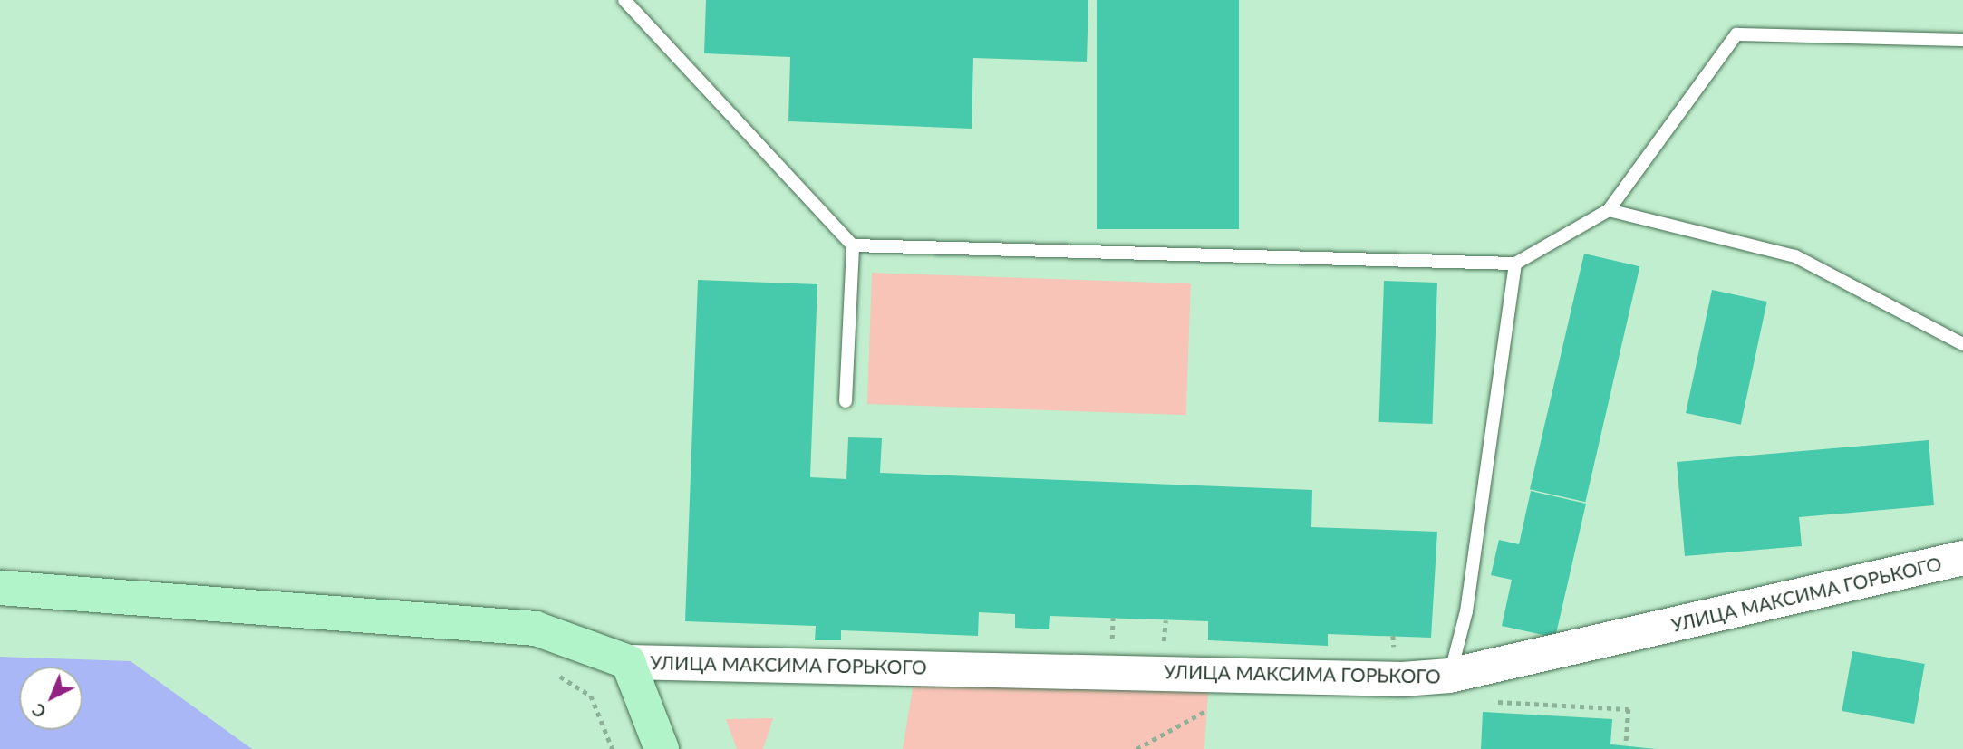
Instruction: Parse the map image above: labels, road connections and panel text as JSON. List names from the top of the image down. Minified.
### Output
{"streets":{"street":["УЛИЦА МАКСИМА ГОРЬКОГО"]},"north":"bottom left"}
